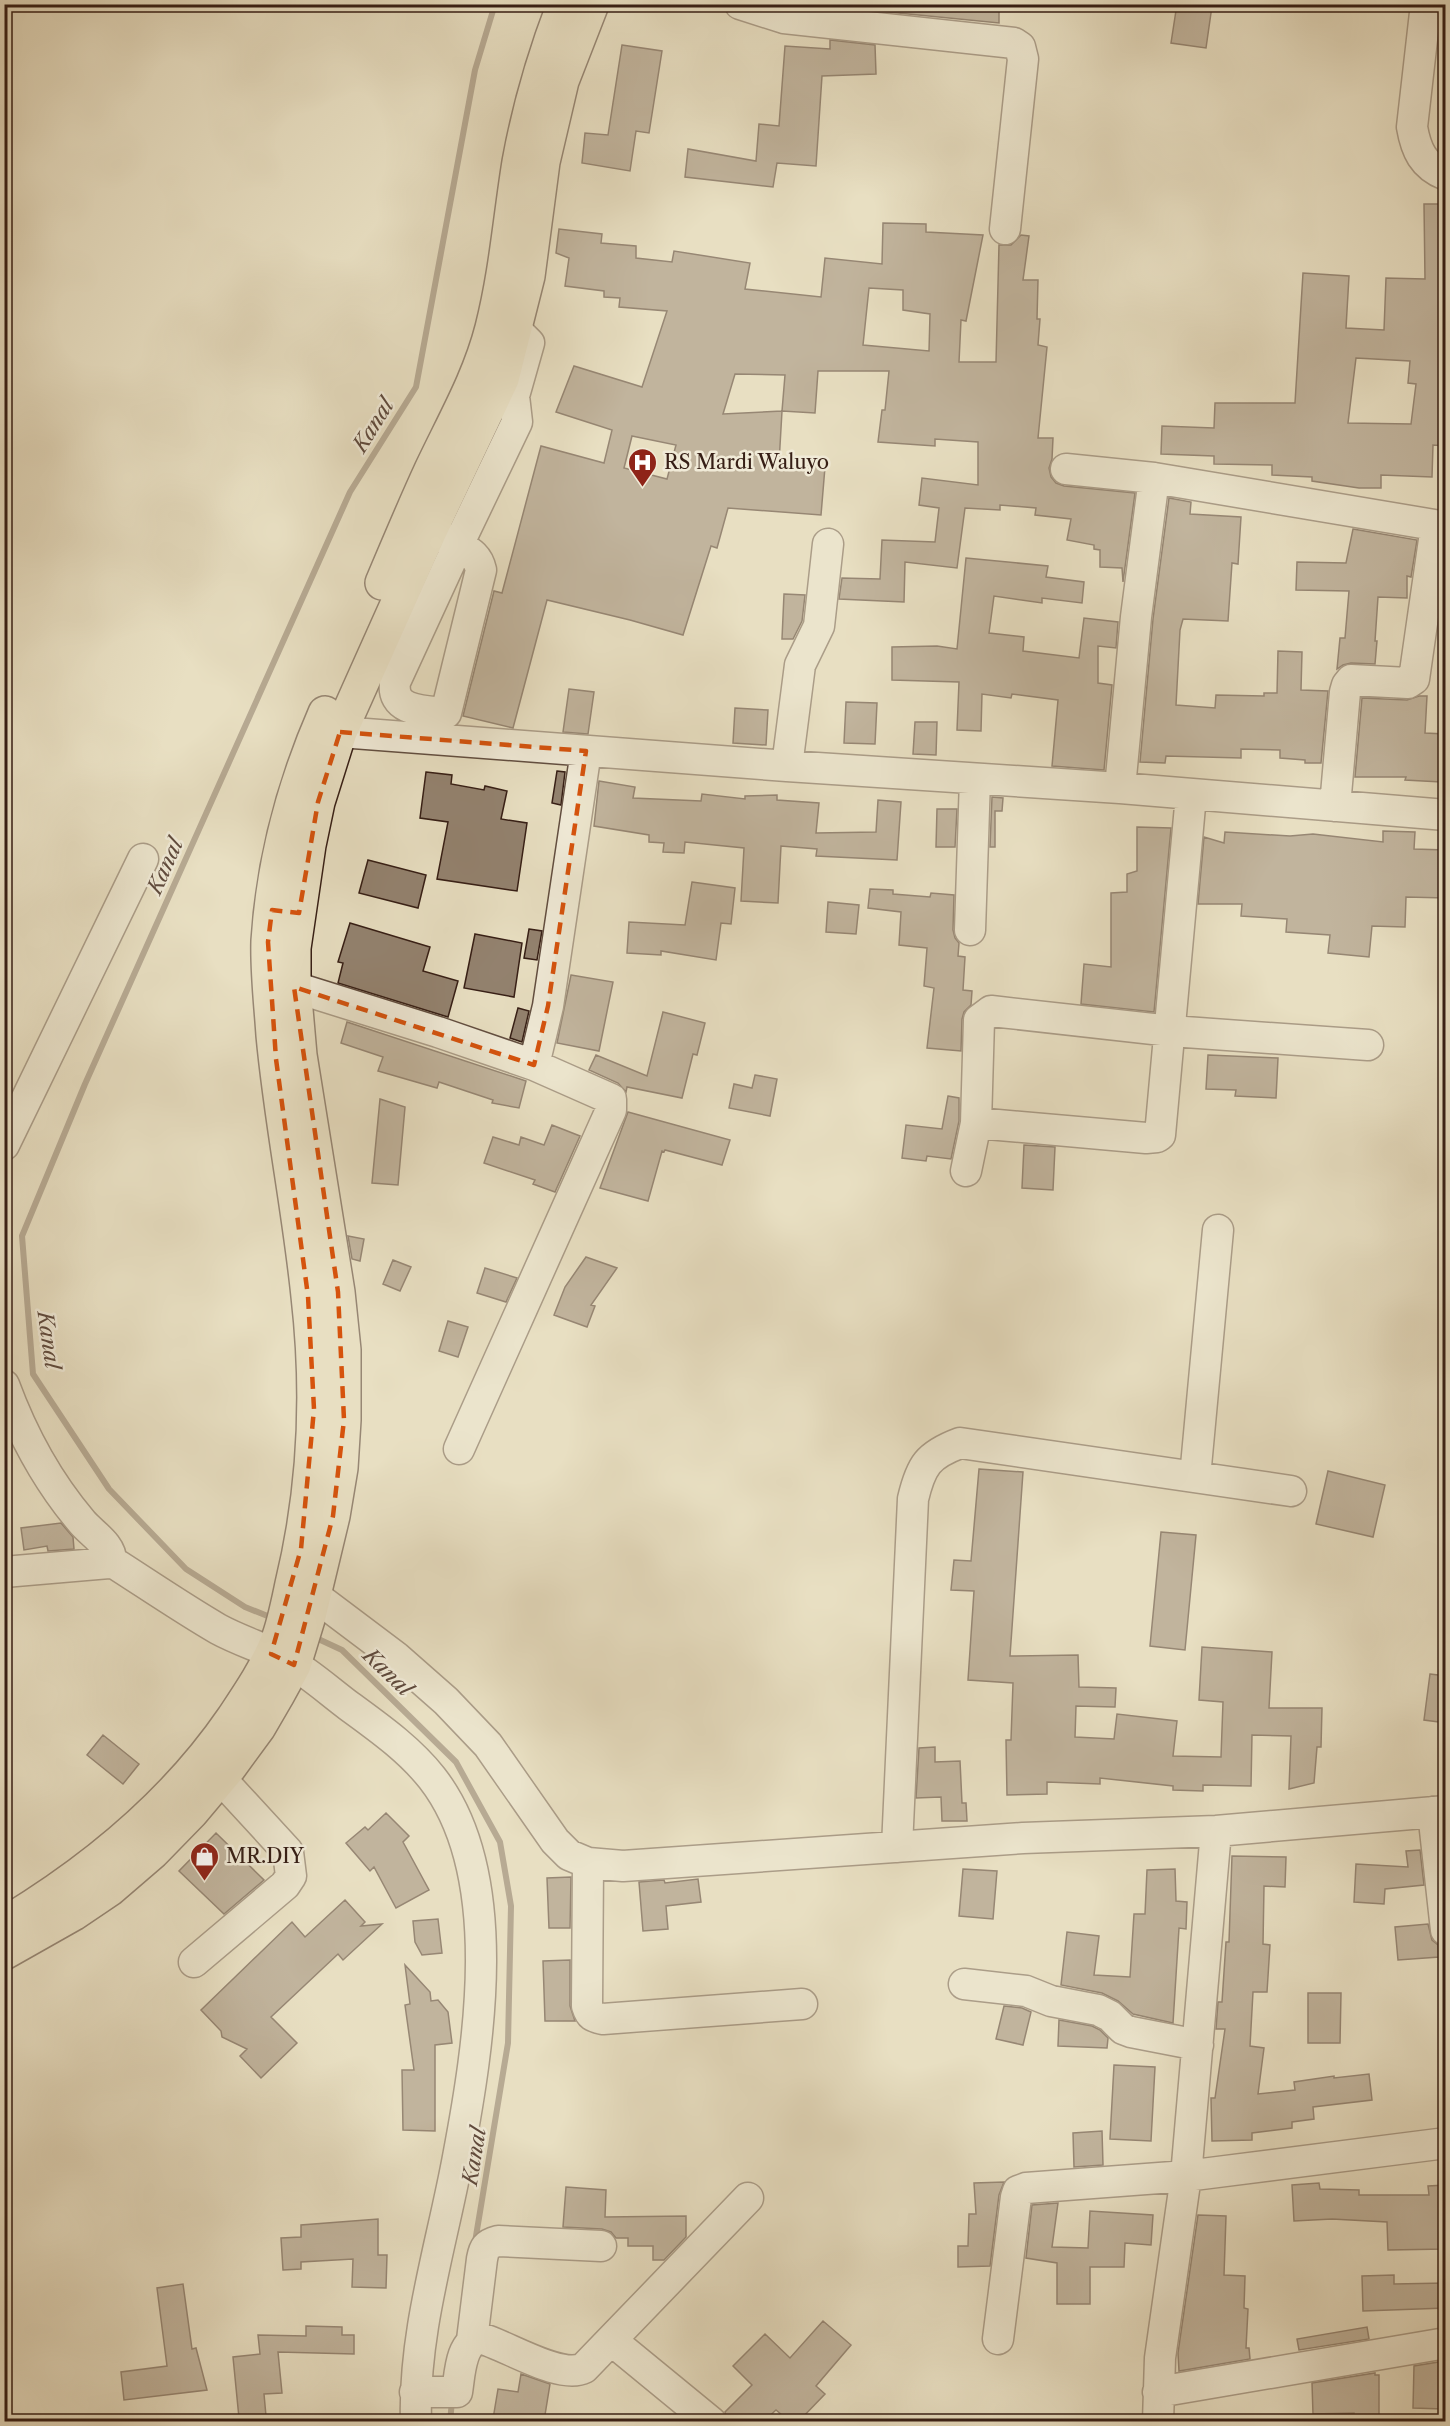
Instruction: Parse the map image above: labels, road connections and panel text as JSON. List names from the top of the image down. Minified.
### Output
{"water":["Kanal"],"places":{"hospital":["RS Mardi Waluyo"],"shop":["MR.DIY"]}}
